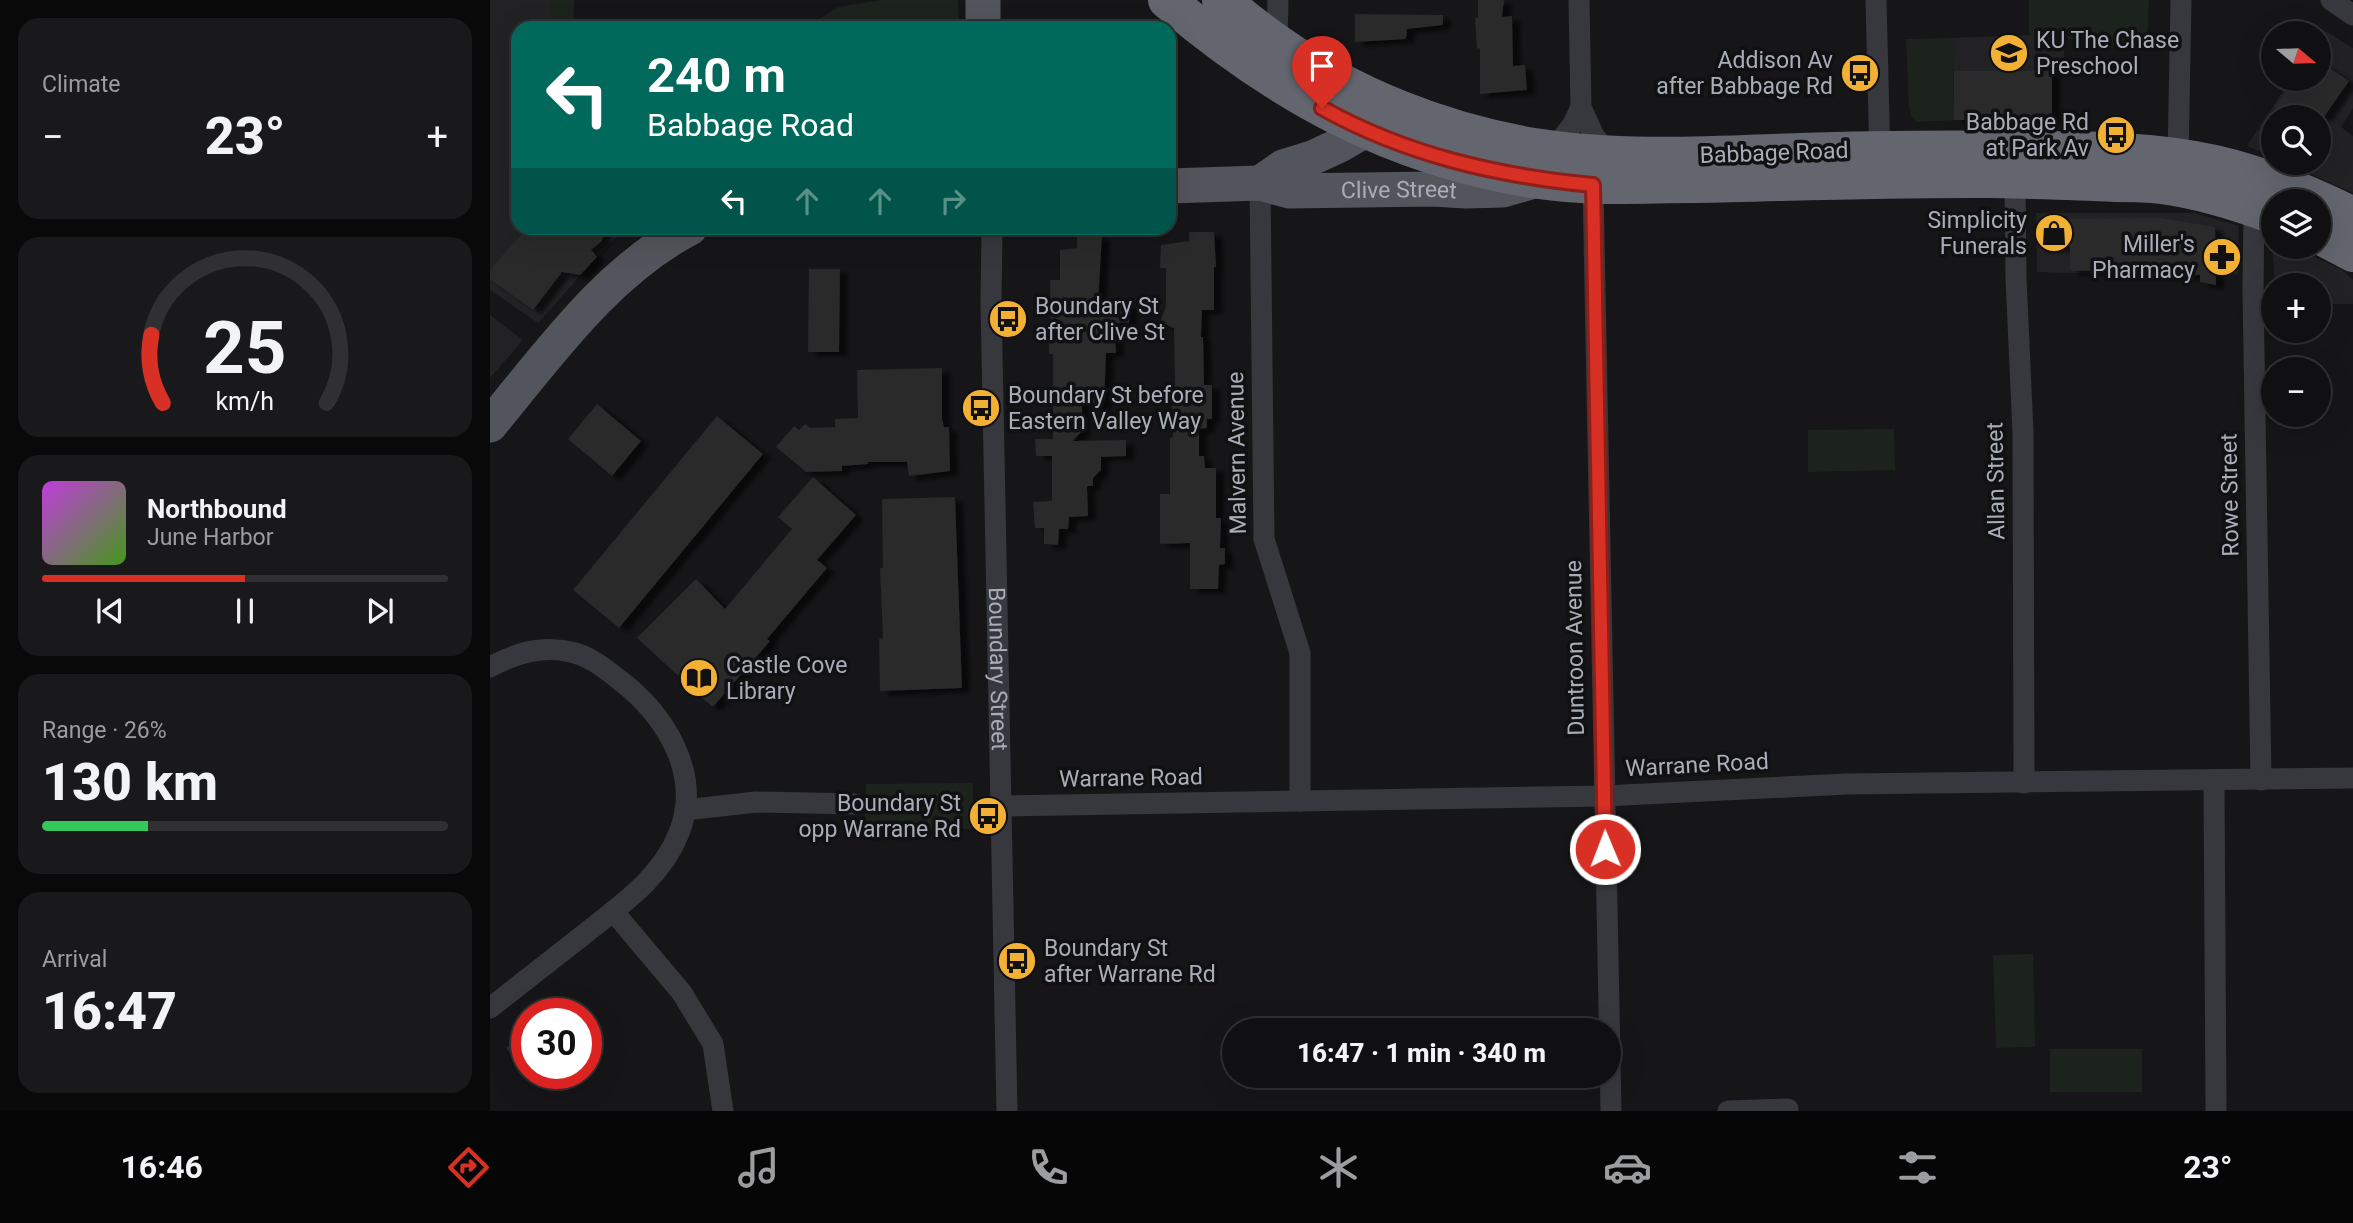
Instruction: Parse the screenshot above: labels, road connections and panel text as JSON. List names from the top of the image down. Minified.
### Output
{"streets":{"highway":["Babbage Road"],"main road":["Clive Street"],"street":["Malvern Avenue","Allan Street","Rowe Street","Duntroon Avenue","Boundary Street","Warrane Road"]},"crossings":[["Babbage Road","Clive Street"],["Babbage Road","Allan Street"],["Babbage Road","Duntroon Avenue"],["Clive Street","Malvern Avenue"],["Malvern Avenue","Warrane Road"],["Allan Street","Warrane Road"],["Rowe Street","Warrane Road"],["Duntroon Avenue","Warrane Road"],["Boundary Street","Warrane Road"]],"places":{"school or university":["KU The Chase Preschool"],"bus stop":["Addison Av after Babbage Rd","Babbage Rd at Park Av","Boundary St after Clive St","Boundary St before Eastern Valley Way","Boundary St opp Warrane Rd","Boundary St after Warrane Rd"],"shop":["Simplicity Funerals"],"pharmacy":["Miller's Pharmacy"],"library":["Castle Cove Library"]},"north":"right","page":{"tile":["Climate",["Range · 26%","130 km"],["Arrival","16:47"]],"map_buttons":["+","−"],"turn":["240 m","Babbage Road"],"heat":["−","23°","+"],"song":["Northbound","June Harbor"],"limit":"30","trip":"16:47 · 1 min · 340 m","tabs":["16:46","23°"],"gauge":["25","km/h"]}}
